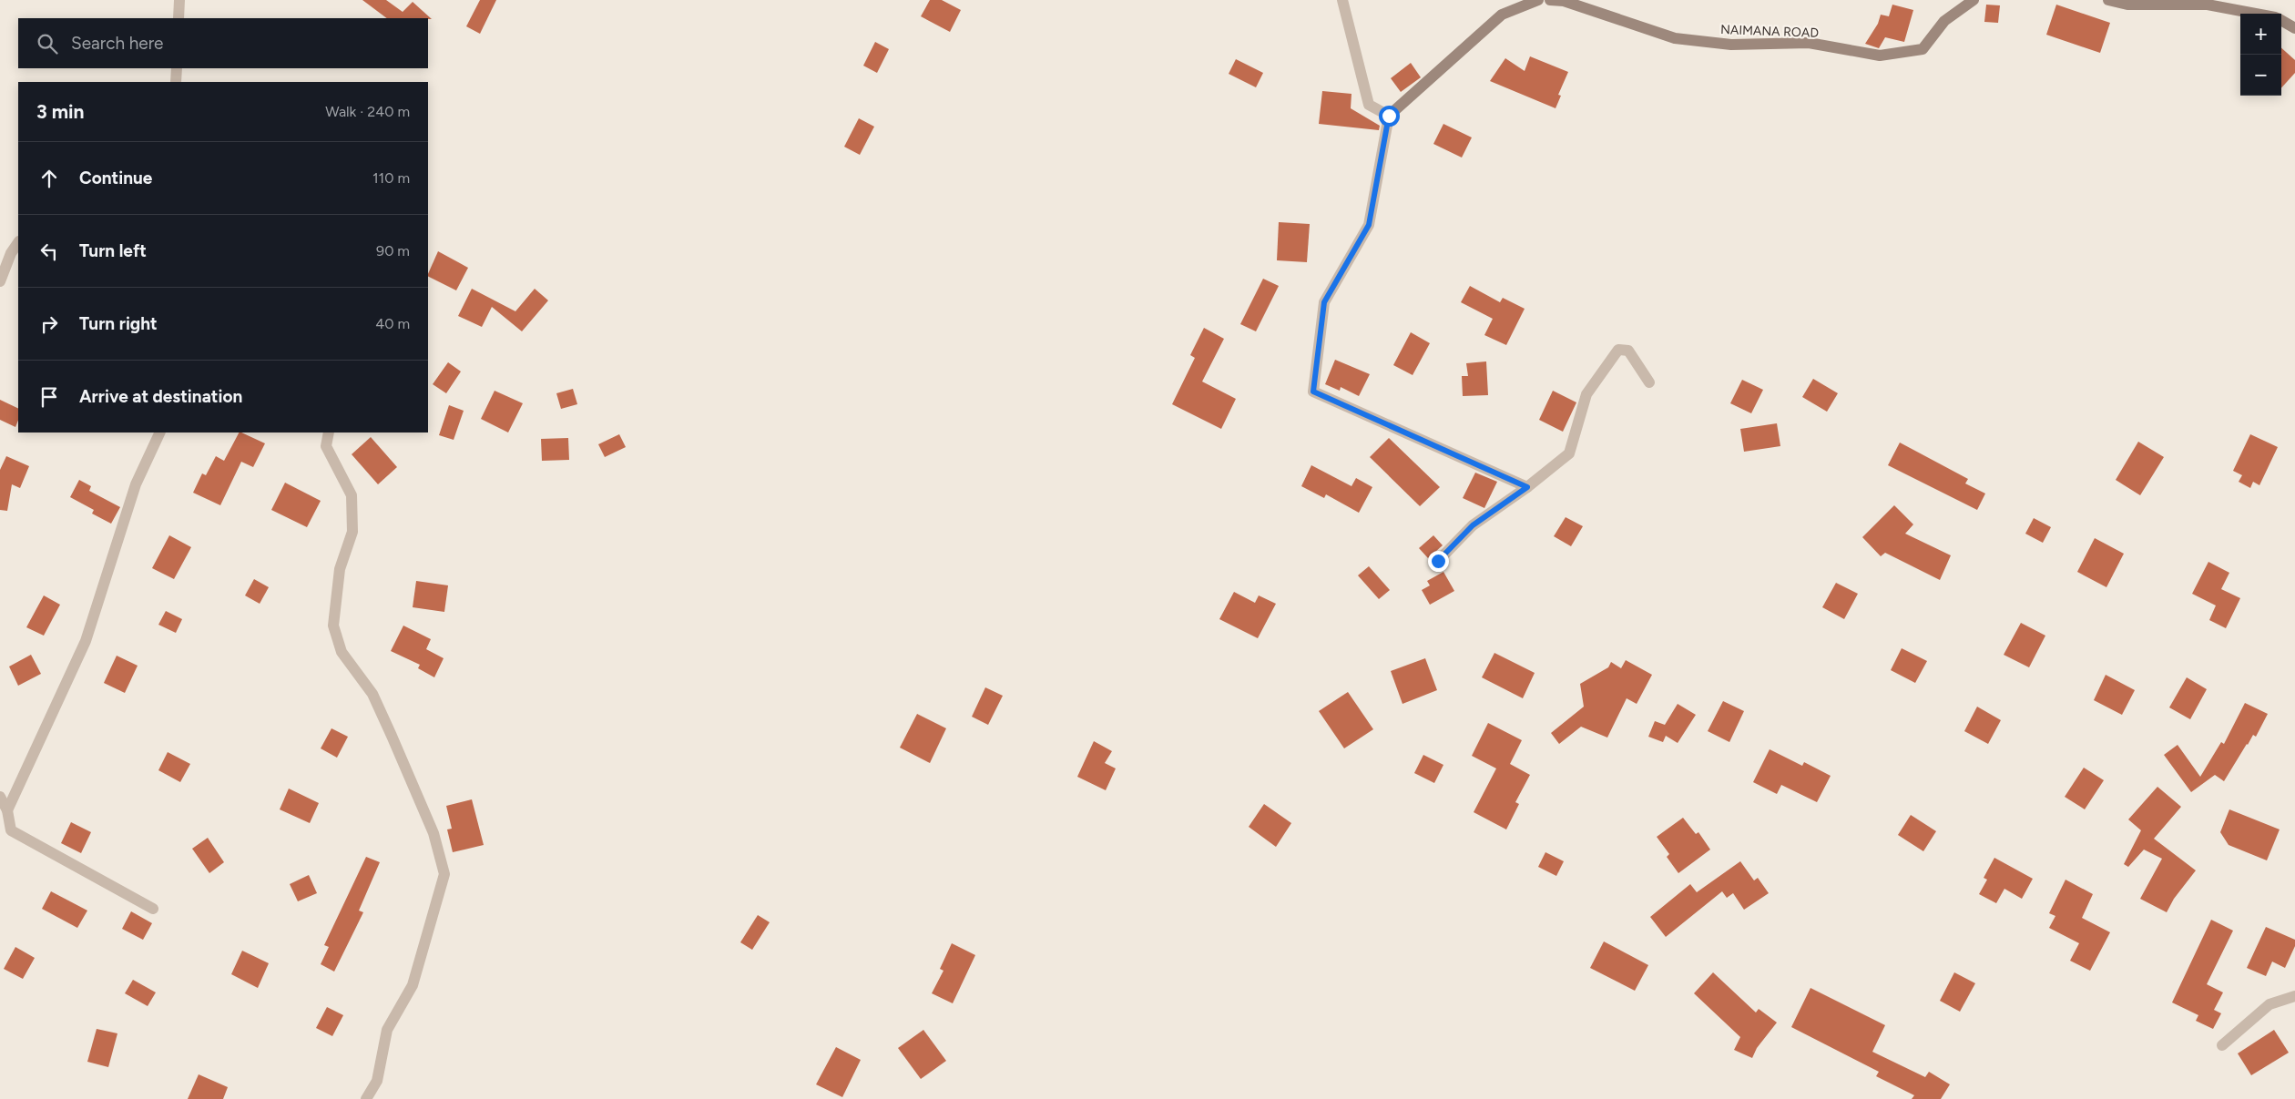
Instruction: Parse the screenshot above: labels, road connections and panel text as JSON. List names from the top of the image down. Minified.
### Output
{"streets":{"street":["NAIMANA ROAD"]},"page":{"map_buttons":["+","−"],"search":"Search here","heading":["3 min","Walk · 240 m"],"list":[["Continue","110 m"],["Turn left","90 m"],["Turn right","40 m"],"Arrive at destination"]}}
